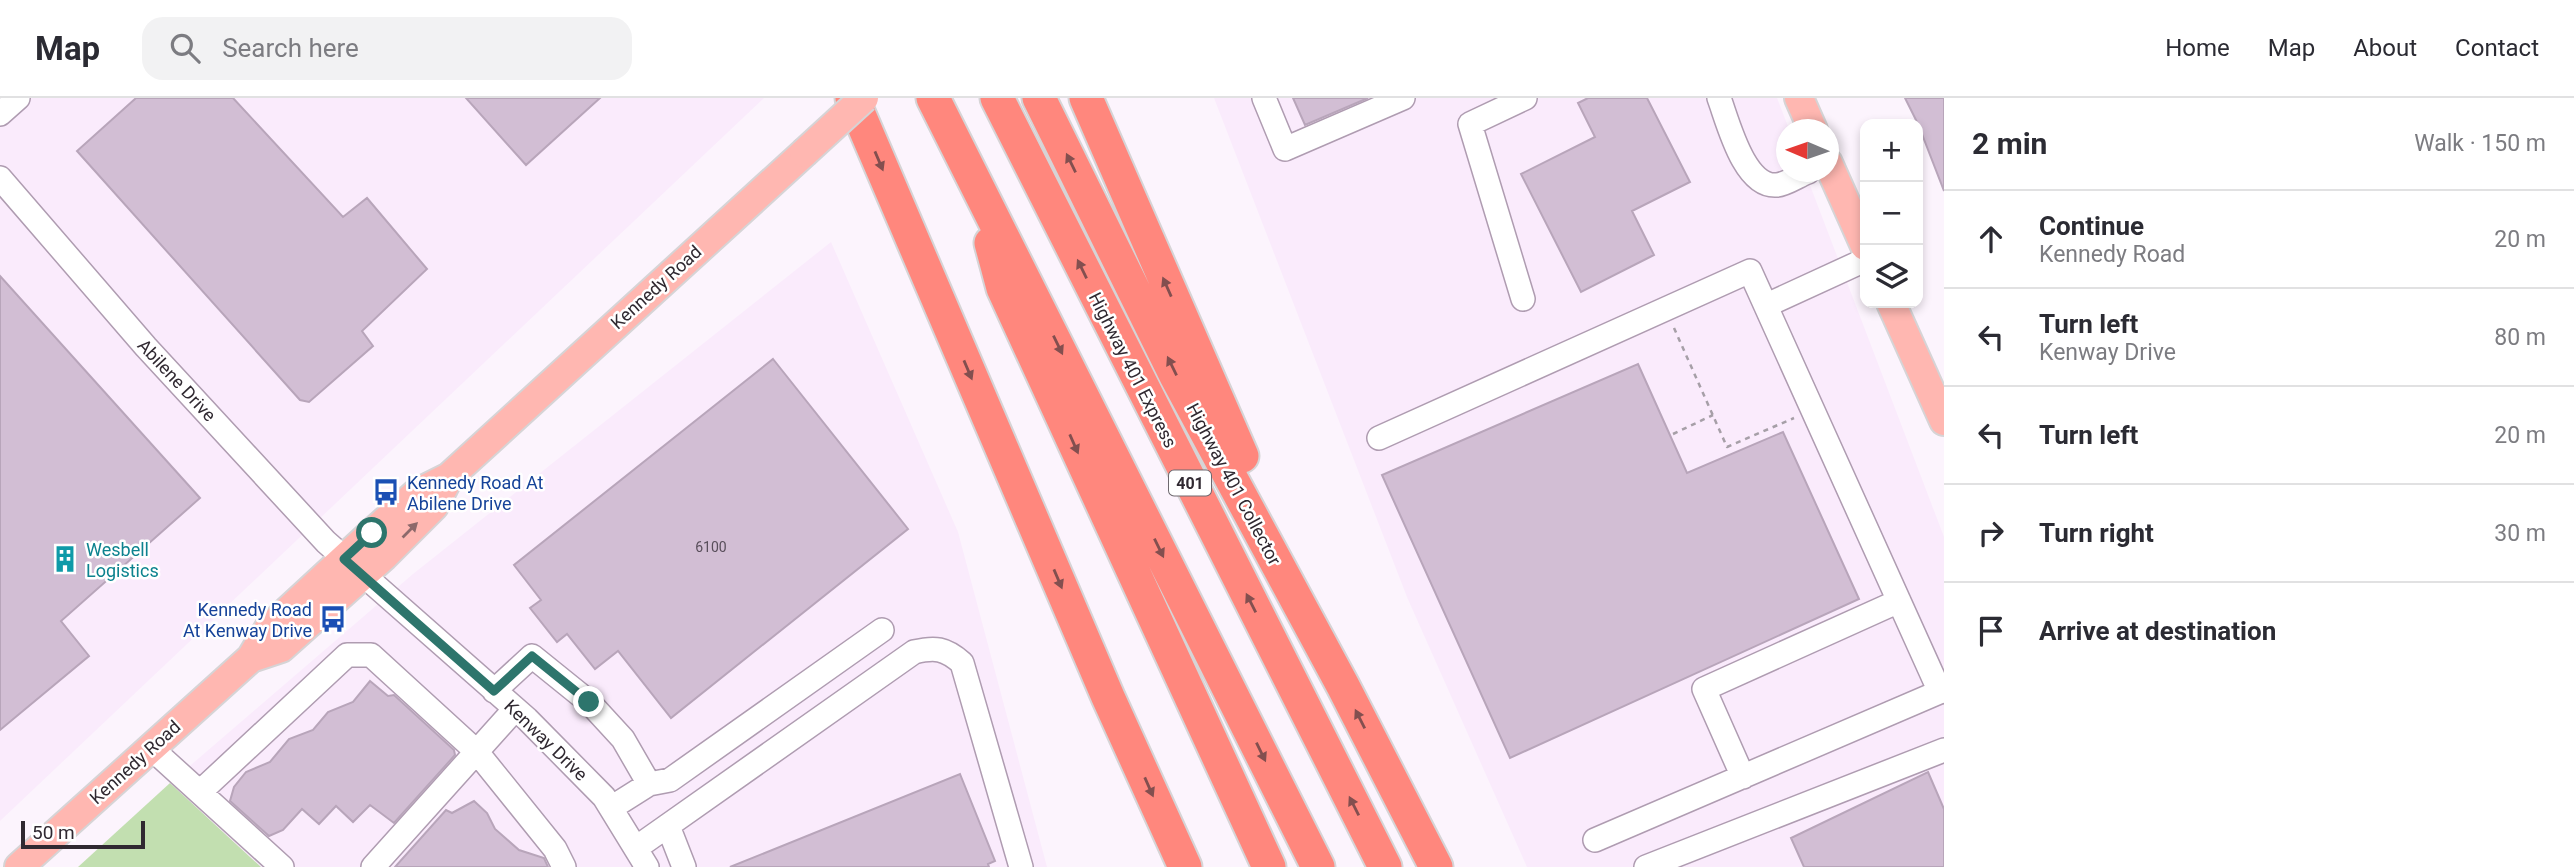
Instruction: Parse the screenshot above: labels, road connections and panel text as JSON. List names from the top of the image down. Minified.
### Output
{"streets":{"highway":["Highway 401 Express","401","Highway 401 Collector"],"main road":["Kennedy Road"],"street":["Abilene Drive","Kenway Drive"]},"crossings":[["Kennedy Road","Abilene Drive"],["Kennedy Road","Kenway Drive"],["Abilene Drive","Kenway Drive"]],"places":{"bus stop":["Kennedy Road At Abilene Drive","Kennedy Road At Kenway Drive"],"building":["Wesbell Logistics"]},"house_numbers":["6100"],"scale_bar":"50 m","north":"left","page":{"header":"Map","search":"Search here","nav":["Home","Map","About","Contact"],"heading":["2 min","Walk · 150 m"],"map_buttons":["+","−"],"list":[["Continue","Kennedy Road","20 m"],["Turn left","Kenway Drive","80 m"],["Turn left","20 m"],["Turn right","30 m"],"Arrive at destination"],"scale":"50 m"}}
